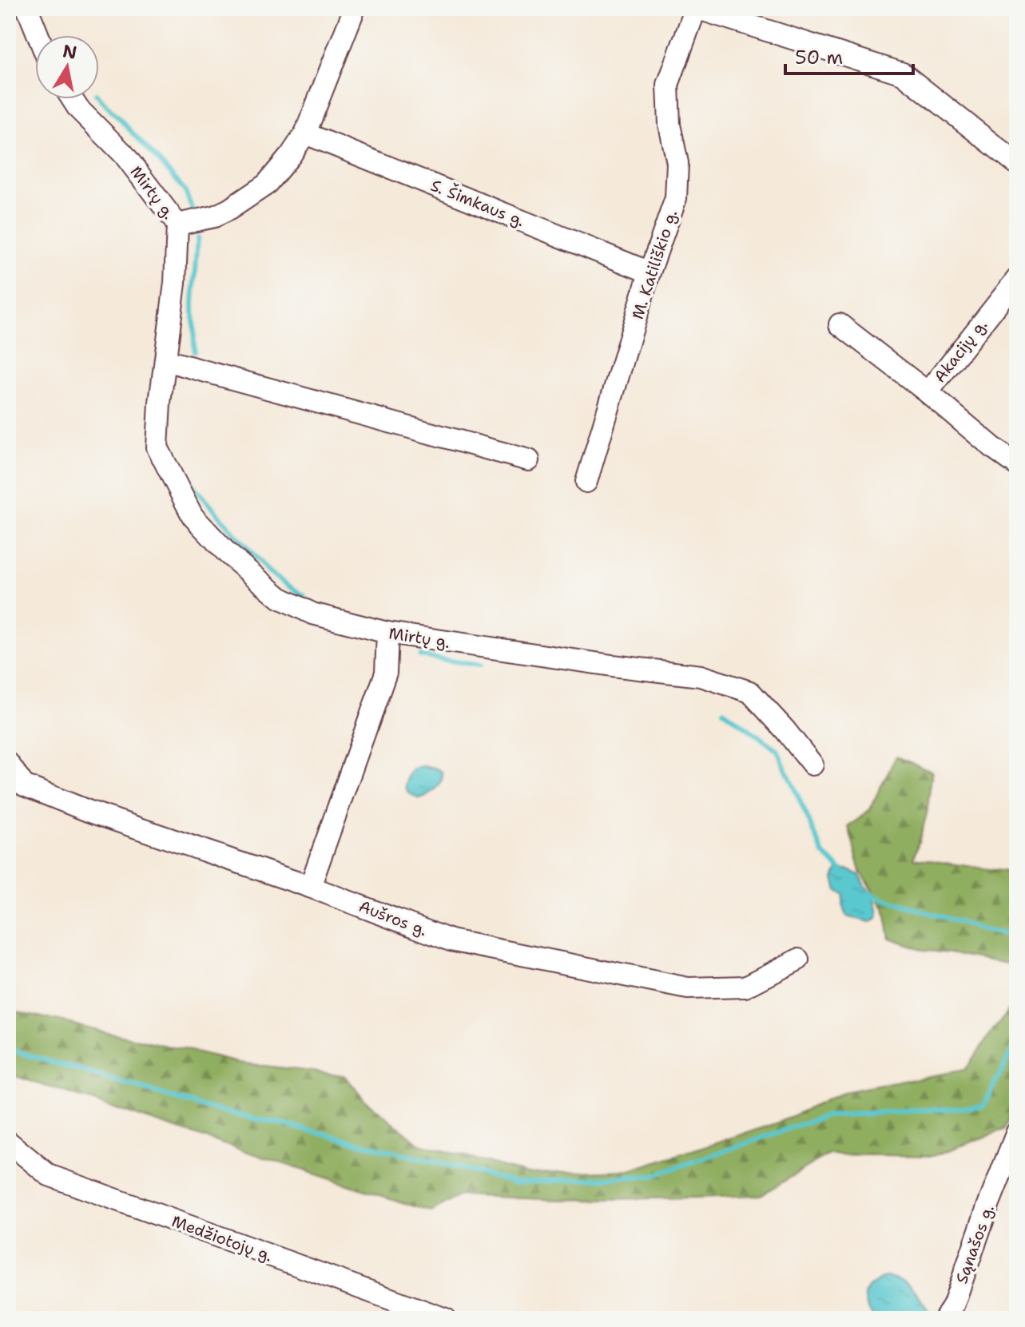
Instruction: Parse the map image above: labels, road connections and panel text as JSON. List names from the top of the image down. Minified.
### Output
{"streets":{"street":["Mirtų g.","S. Šimkaus g.","M. Katiliškio g.","Akacijų g.","Aušros g.","Medžiotojų g.","Sąnašos g."]},"crossings":[["S. Šimkaus g.","M. Katiliškio g."]],"scale_bar":"50 m","north":"top"}
